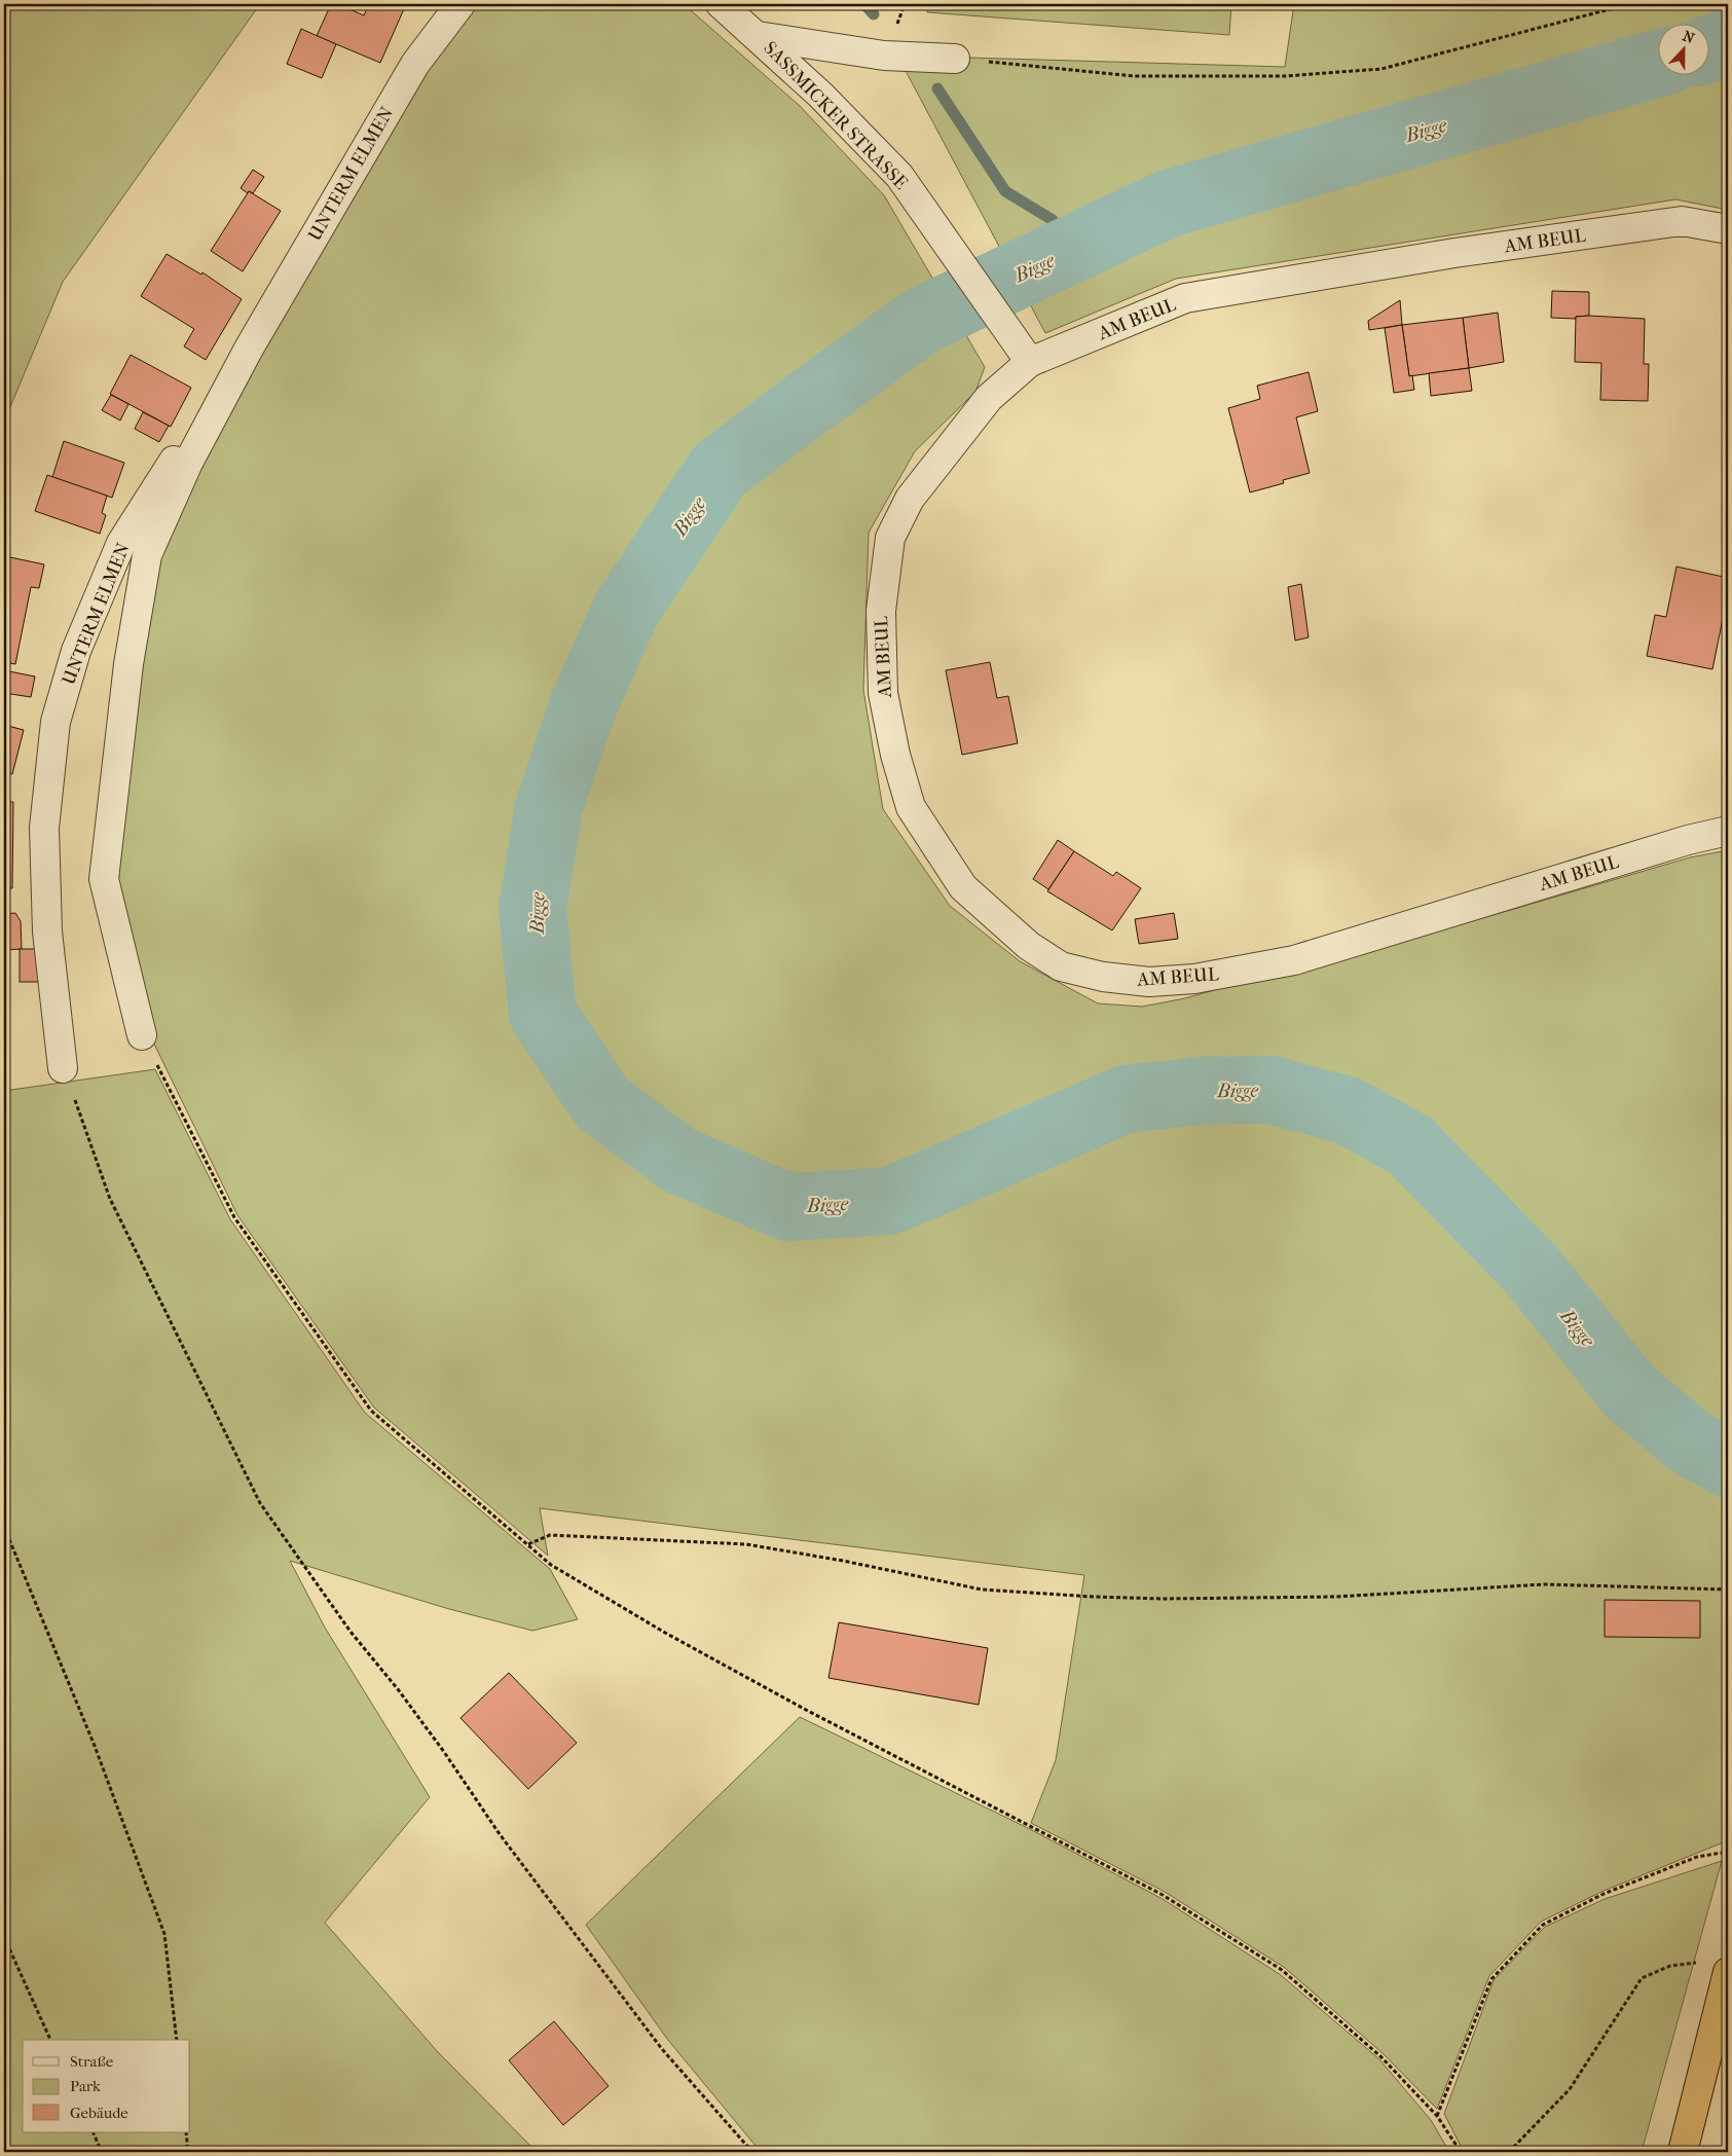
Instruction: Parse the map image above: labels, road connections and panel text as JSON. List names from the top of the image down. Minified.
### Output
{"streets":{"street":["SASSMICKER STRASSE","UNTERM ELMEN","AM BEUL"]},"crossings":[["SASSMICKER STRASSE","AM BEUL"]],"water":["Bigge"],"legend":["Straße","Park","Gebäude"],"north":"top"}
